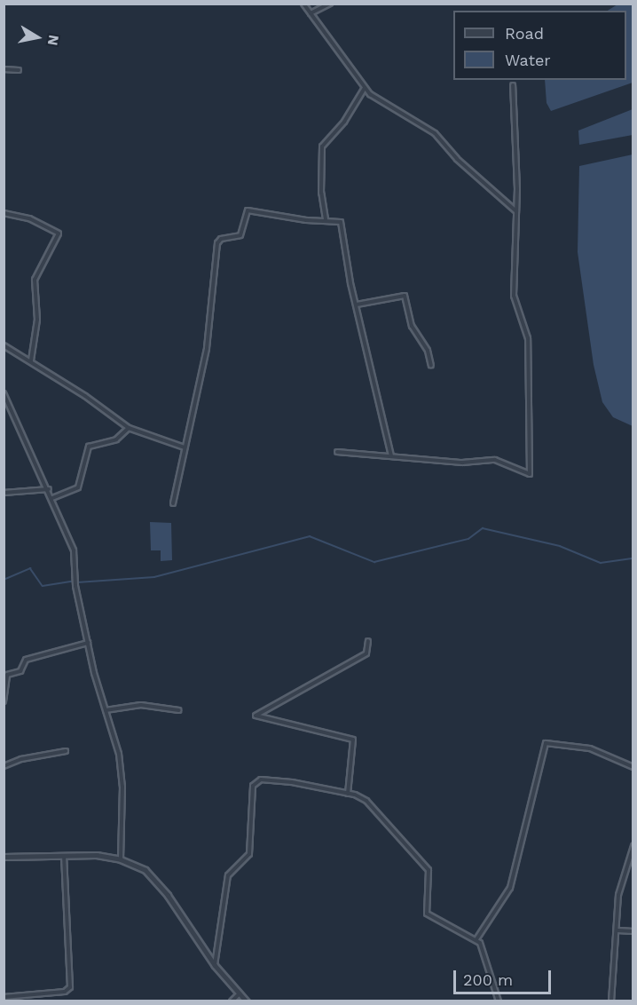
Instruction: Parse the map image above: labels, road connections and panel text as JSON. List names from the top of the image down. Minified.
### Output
{"legend":["Road","Water"],"scale_bar":"200 m","north":"right"}
